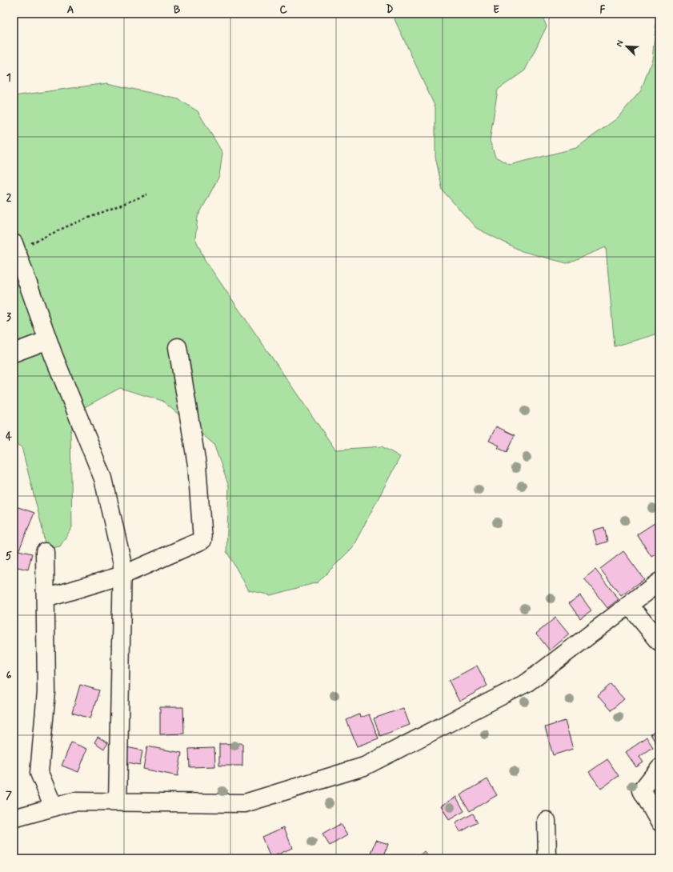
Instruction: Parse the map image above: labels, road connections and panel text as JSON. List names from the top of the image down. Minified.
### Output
{"north":"top left","grid":{"columns":["A","B","C","D","E","F"],"rows":["1","2","3","4","5","6","7"]}}
